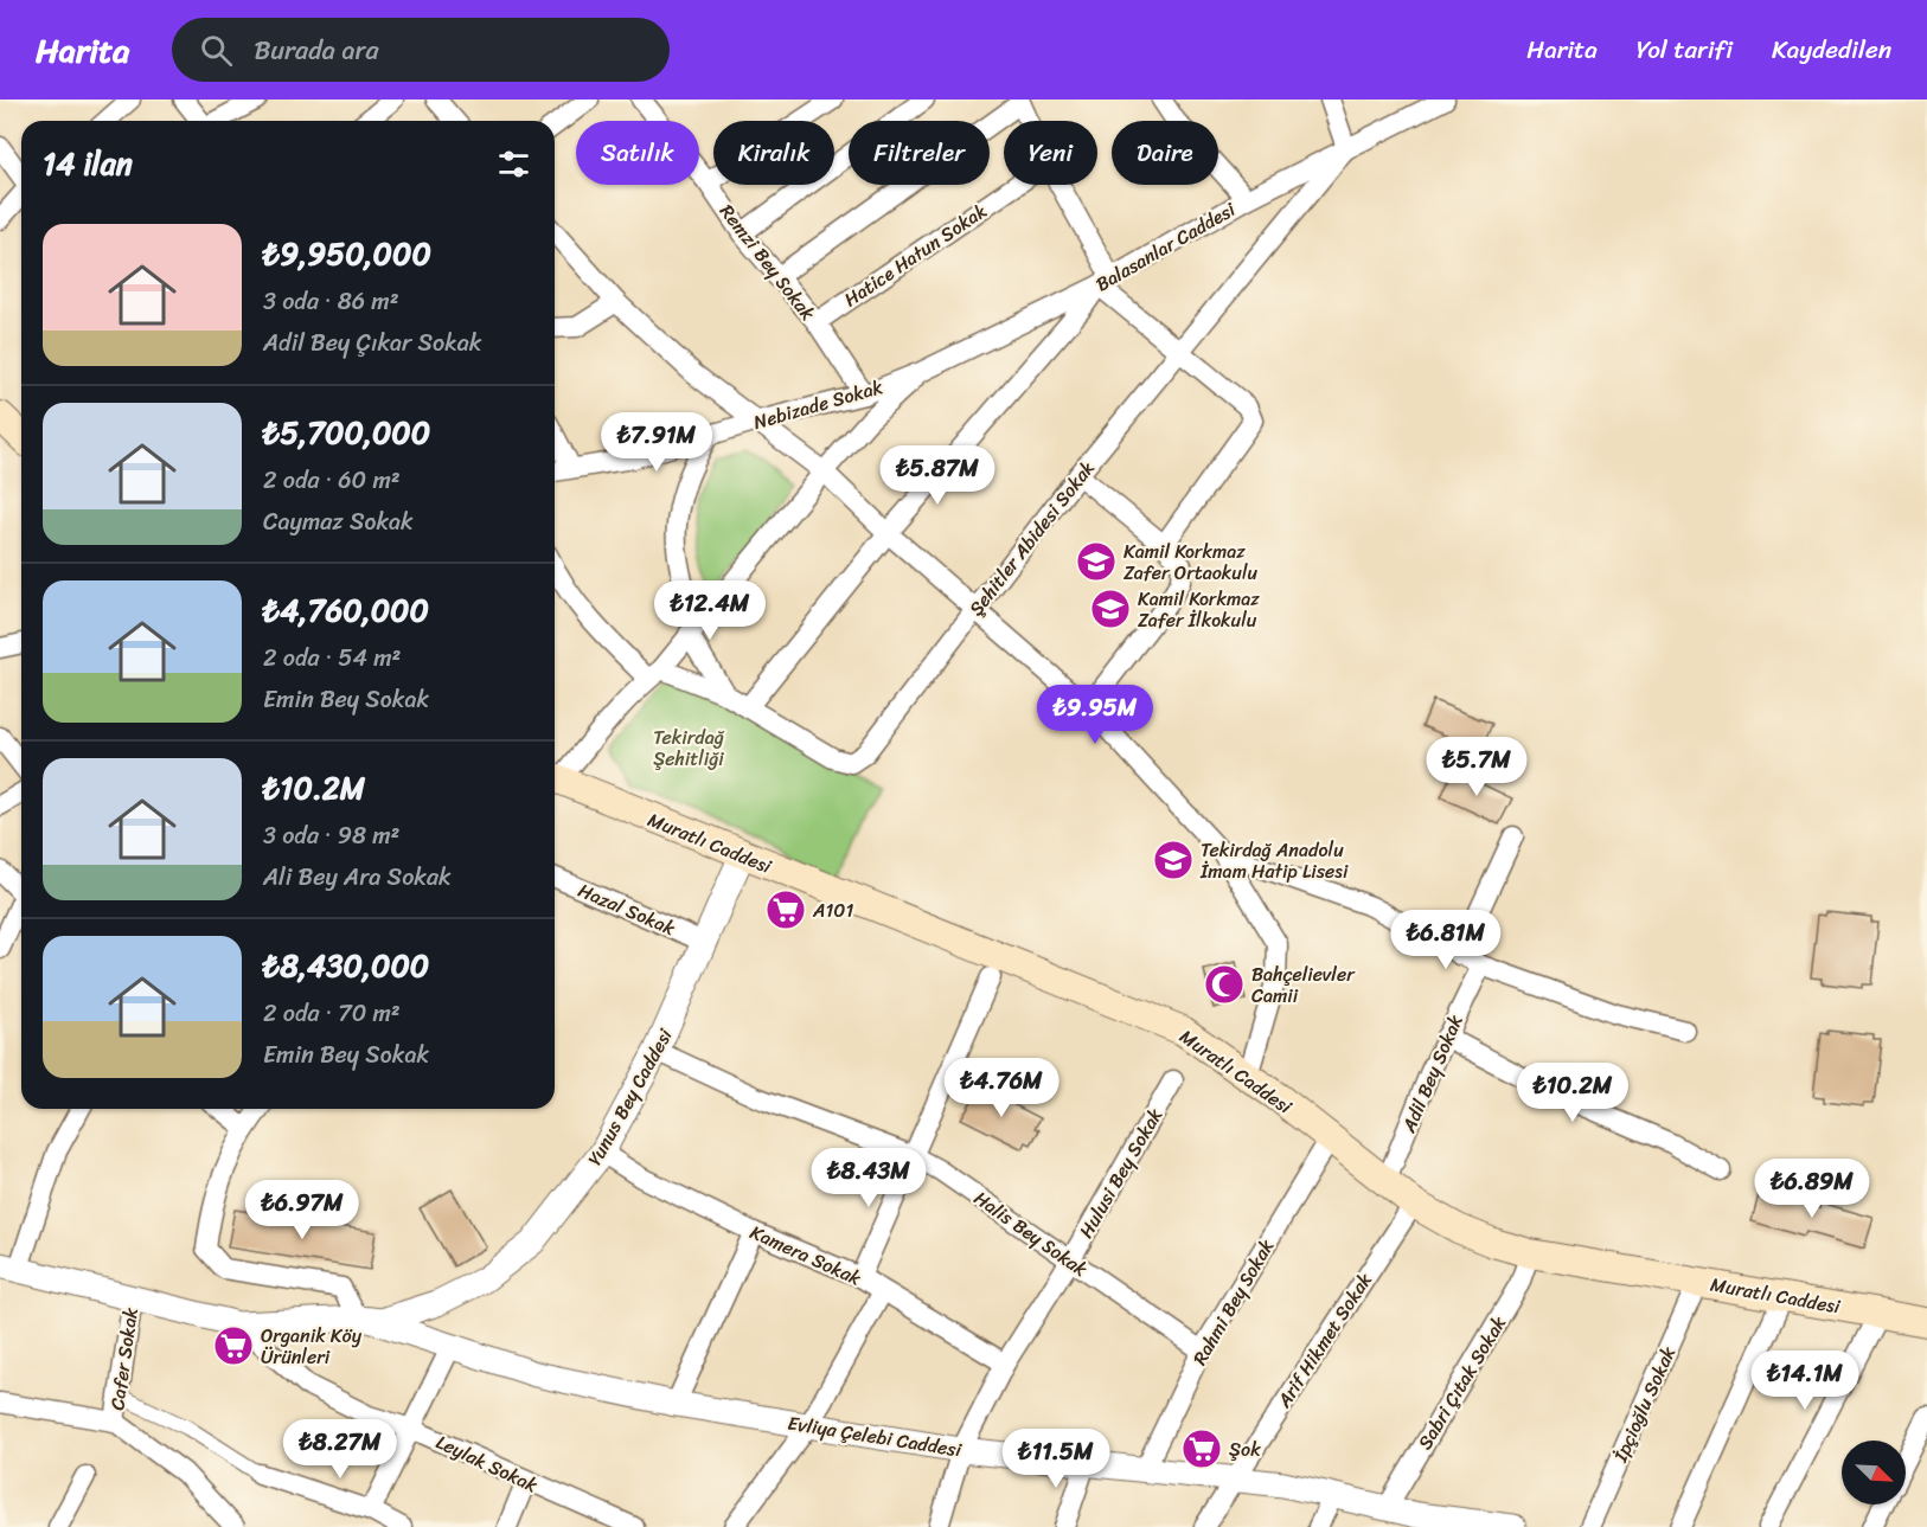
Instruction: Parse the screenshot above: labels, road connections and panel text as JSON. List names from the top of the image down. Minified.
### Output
{"streets":{"main road":["Muratlı Caddesi"],"street":["Balasanlar Caddesi","Hatice Hatun Sokak","Remzi Bey Sokak","Nebizade Sokak","Şehitler Abidesi Sokak","Hazal Sokak","Adil Bey Sokak","Yunus Bey Caddesi","Hulusi Bey Sokak","Halis Bey Sokak","Kamera Sokak","Rahmi Bey Sokak","Arif Hikmet Sokak","Cafer Sokak","Sabri Çıtak Sokak","İpçioğlu Sokak","Evliya Çelebi Caddesi","Leylak Sokak"]},"crossings":[["Balasanlar Caddesi","Nebizade Sokak"],["Balasanlar Caddesi","Şehitler Abidesi Sokak"],["Hatice Hatun Sokak","Remzi Bey Sokak"],["Remzi Bey Sokak","Nebizade Sokak"],["Muratlı Caddesi","Adil Bey Sokak"],["Muratlı Caddesi","Yunus Bey Caddesi"],["Muratlı Caddesi","Rahmi Bey Sokak"],["Muratlı Caddesi","Arif Hikmet Sokak"],["Muratlı Caddesi","Sabri Çıtak Sokak"],["Muratlı Caddesi","İpçioğlu Sokak"],["Hazal Sokak","Yunus Bey Caddesi"],["Yunus Bey Caddesi","Halis Bey Sokak"],["Yunus Bey Caddesi","Kamera Sokak"],["Yunus Bey Caddesi","Cafer Sokak"],["Yunus Bey Caddesi","Evliya Çelebi Caddesi"],["Yunus Bey Caddesi","Leylak Sokak"],["Hulusi Bey Sokak","Halis Bey Sokak"],["Hulusi Bey Sokak","Kamera Sokak"],["Hulusi Bey Sokak","Evliya Çelebi Caddesi"],["Halis Bey Sokak","Rahmi Bey Sokak"],["Rahmi Bey Sokak","Evliya Çelebi Caddesi"],["Arif Hikmet Sokak","Evliya Çelebi Caddesi"],["Sabri Çıtak Sokak","Evliya Çelebi Caddesi"]],"parks":["Tekirdağ Şehitliği"],"places":{"school or university":["Kamil Korkmaz Zafer Ortaokulu","Kamil Korkmaz Zafer İlkokulu","Tekirdağ Anadolu İmam Hatip Lisesi"],"supermarket":["A101","Organik Köy Ürünleri","Şok"],"mosque":["Bahçelievler Camii"]},"north":"bottom right","page":{"header":"Harita","search":"Burada ara","nav":["Harita","Yol tarifi","Kaydedilen"],"chip":["Satılık","Kiralık","Filtreler","Yeni","Daire"],"heading":"14 ilan","list":[{"name":"₺9,950,000","note":"3 oda · 86 m² · Adil Bey Çıkar Sokak"},{"name":"₺5,700,000","note":"2 oda · 60 m² · Caymaz Sokak"},{"name":"₺4,760,000","note":"2 oda · 54 m² · Emin Bey Sokak"},{"name":"₺10.2M","note":"3 oda · 98 m² · Ali Bey Ara Sokak"},{"name":"₺8,430,000","note":"2 oda · 70 m² · Emin Bey Sokak"}],"price":["₺7.91M","₺5.87M","₺12.4M","₺9.95M","₺5.7M","₺6.81M","₺4.76M","₺10.2M","₺8.43M","₺6.89M","₺6.97M","₺14.1M","₺8.27M","₺11.5M"]}}
